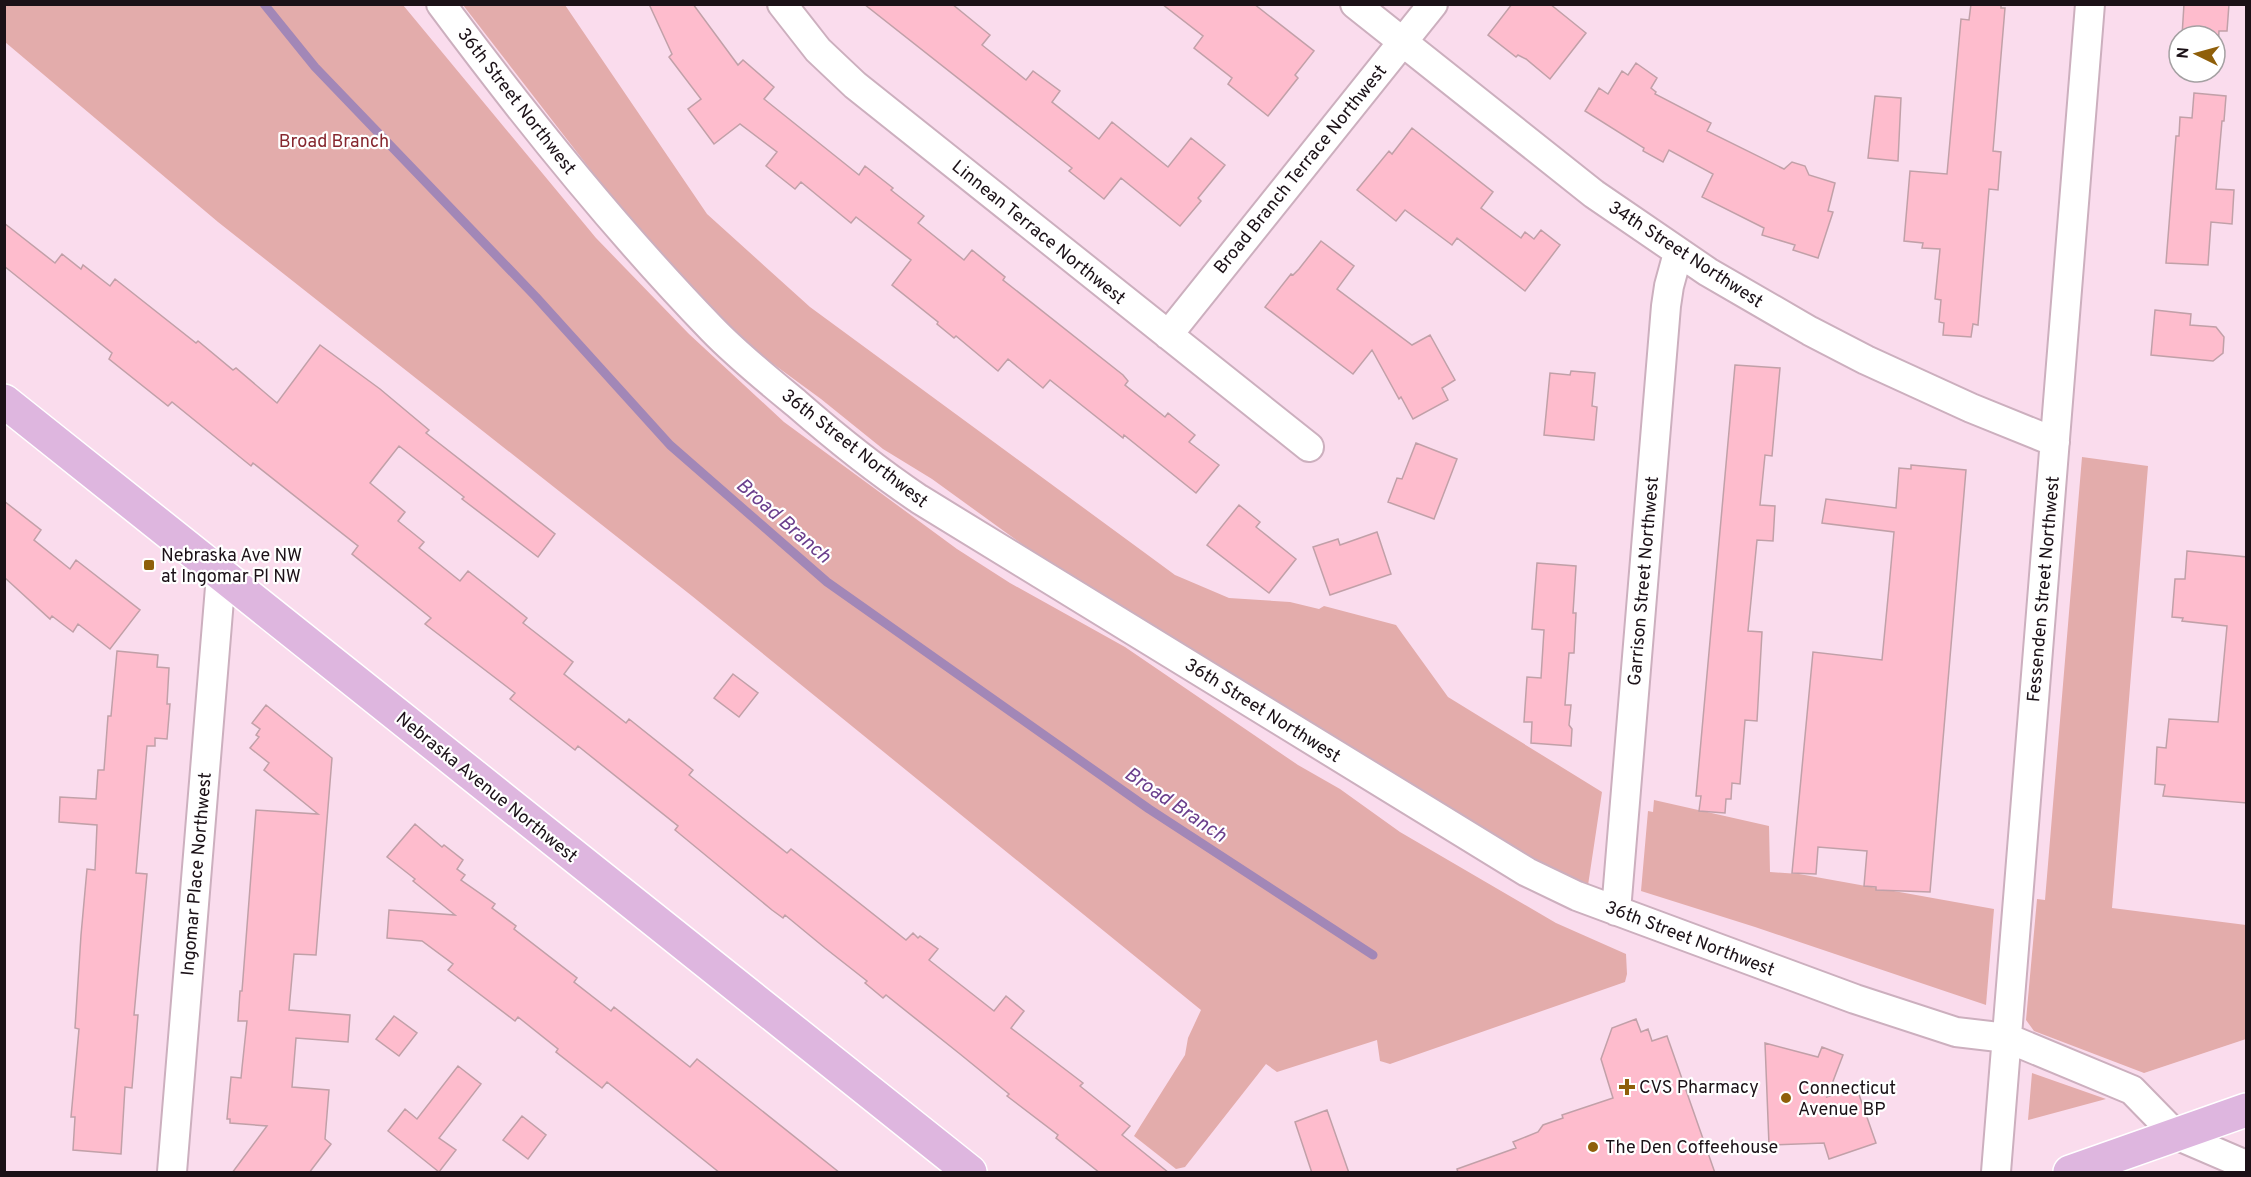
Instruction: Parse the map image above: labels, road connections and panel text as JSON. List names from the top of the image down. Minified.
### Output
{"streets":{"main road":["Nebraska Avenue Northwest"],"street":["36th Street Northwest","Broad Branch Terrace Northwest","Linnean Terrace Northwest","34th Street Northwest","Garrison Street Northwest","Fessenden Street Northwest","Ingomar Place Northwest"]},"crossings":[["36th Street Northwest","Garrison Street Northwest"],["36th Street Northwest","Fessenden Street Northwest"],["Broad Branch Terrace Northwest","Linnean Terrace Northwest"],["Broad Branch Terrace Northwest","34th Street Northwest"],["34th Street Northwest","Garrison Street Northwest"],["34th Street Northwest","Fessenden Street Northwest"],["Nebraska Avenue Northwest","Ingomar Place Northwest"]],"water":["Broad Branch"],"parks":["Broad Branch"],"places":{"transit":["Nebraska Ave NW at Ingomar Pl NW"],"health":["CVS Pharmacy"],"other":["Connecticut Avenue BP","The Den Coffeehouse"]},"north":"left"}
